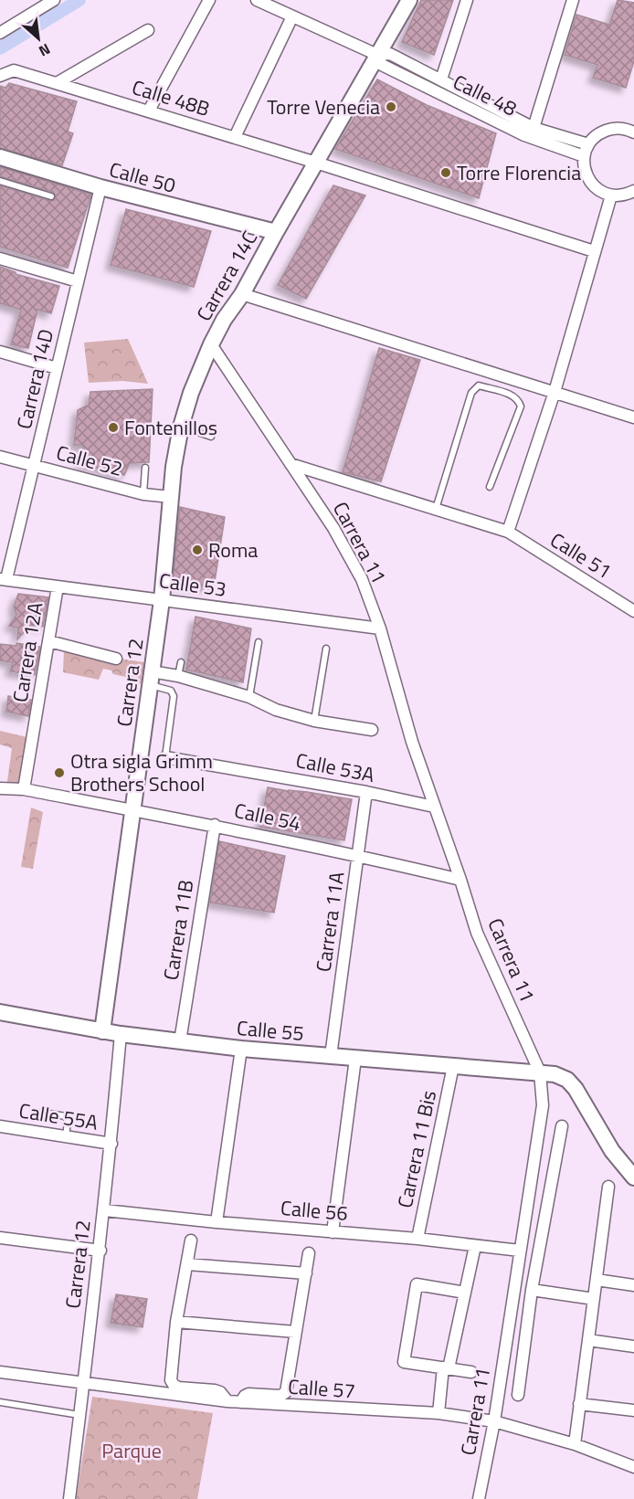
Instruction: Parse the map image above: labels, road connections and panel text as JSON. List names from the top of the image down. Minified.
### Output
{"streets":{"street":["Calle 48","Calle 48B","Calle 50","Carrera 14C","Carrera 14D","Calle 52","Carrera 11","Calle 51","Calle 53","Carrera 12A","Carrera 12","Calle 53A","Calle 54","Carrera 11A","Carrera 11B","Calle 55","Calle 55A","Carrera 11 Bis","Calle 56","Calle 57"]},"crossings":[["Calle 48","Carrera 14C"],["Calle 48B","Carrera 14C"],["Calle 50","Carrera 14C"],["Calle 50","Carrera 14D"],["Carrera 14C","Calle 52"],["Carrera 14C","Carrera 11"],["Carrera 14C","Calle 53"],["Carrera 14C","Carrera 12"],["Carrera 14D","Calle 52"],["Carrera 14D","Calle 53"],["Carrera 11","Calle 51"],["Carrera 11","Calle 53"],["Carrera 11","Calle 53A"],["Carrera 11","Calle 54"],["Carrera 11","Calle 55"],["Carrera 11","Calle 56"],["Carrera 11","Calle 57"],["Calle 53","Carrera 12A"],["Calle 53","Carrera 12"],["Carrera 12A","Calle 54"],["Carrera 12","Calle 54"],["Carrera 12","Calle 55"],["Carrera 12","Calle 55A"],["Carrera 12","Calle 56"],["Carrera 12","Calle 57"],["Calle 53A","Carrera 11A"],["Calle 54","Carrera 11A"],["Calle 54","Carrera 11B"],["Carrera 11A","Calle 55"],["Carrera 11B","Calle 55"],["Calle 55","Carrera 11 Bis"],["Carrera 11 Bis","Calle 56"]],"parks":["Parque"],"places":["Torre Venecia","Torre Florencia","Fontenillos","Roma","Otra sigla Grimm Brothers School"],"north":"bottom right"}
